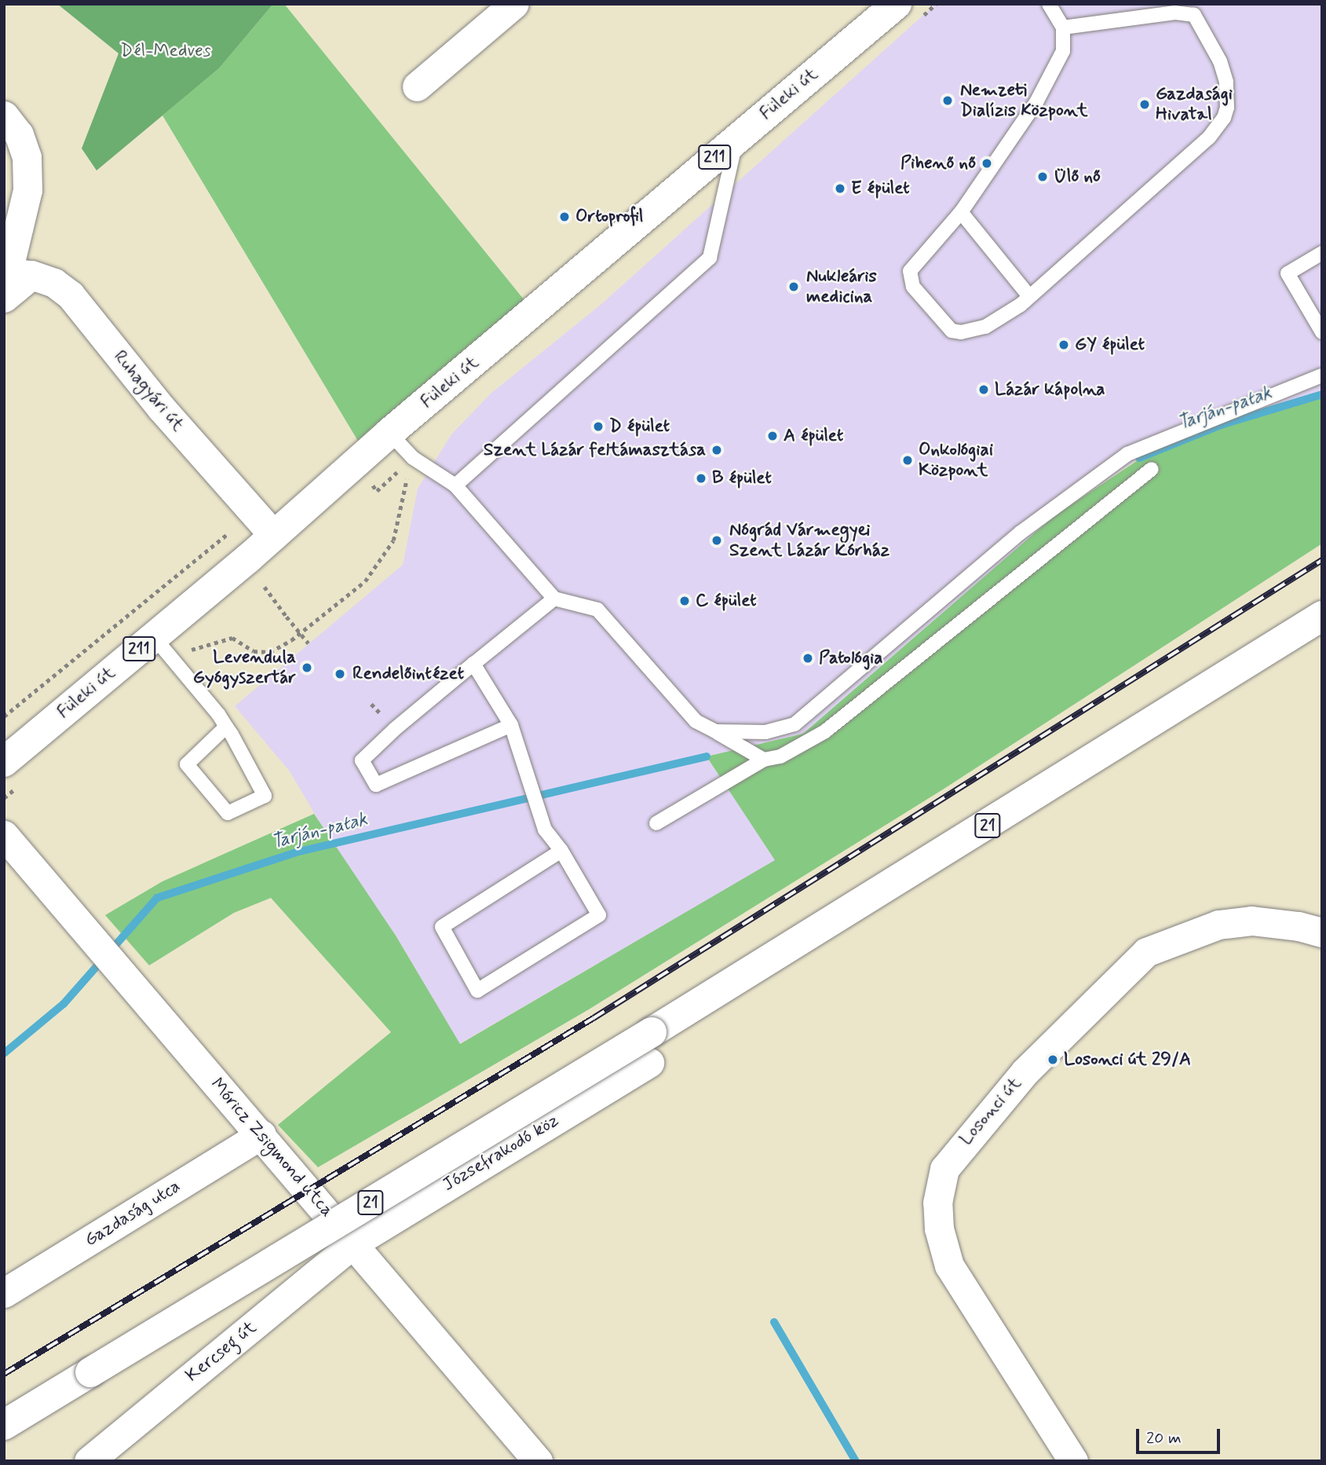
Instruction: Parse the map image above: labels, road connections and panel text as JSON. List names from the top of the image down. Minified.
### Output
{"streets":{"main road":["Füleki út","211","21"],"street":["Ruhagyári út","Losonci út","Móricz Zsigmond utca","Józsefrakodó köz","Gazdaság utca","Kercseg út"]},"crossings":[["Füleki út","Ruhagyári út"],["Móricz Zsigmond utca","Józsefrakodó köz"],["Móricz Zsigmond utca","Gazdaság utca"],["Móricz Zsigmond utca","Kercseg út"],["Józsefrakodó köz","Kercseg út"]],"water":["Tarján-patak"],"parks":["Dél-Medves"],"places":["Nemzeti Dialízis Központ","Gazdasági Hivatal","Pihenő nő","Ülő nő","E épület","Ortoprofil","Nukleáris medicina","GY épület","Lázár kápolna","D épület","A épület","Szent Lázár feltámasztása","Onkológiai Központ","B épület","Nógrád Vármegyei Szent Lázár Kórház","C épület","Patológia","Levendula Gyógyszertár","Rendelőintézet","Losonci út 29/A"],"scale_bar":"20 m"}
